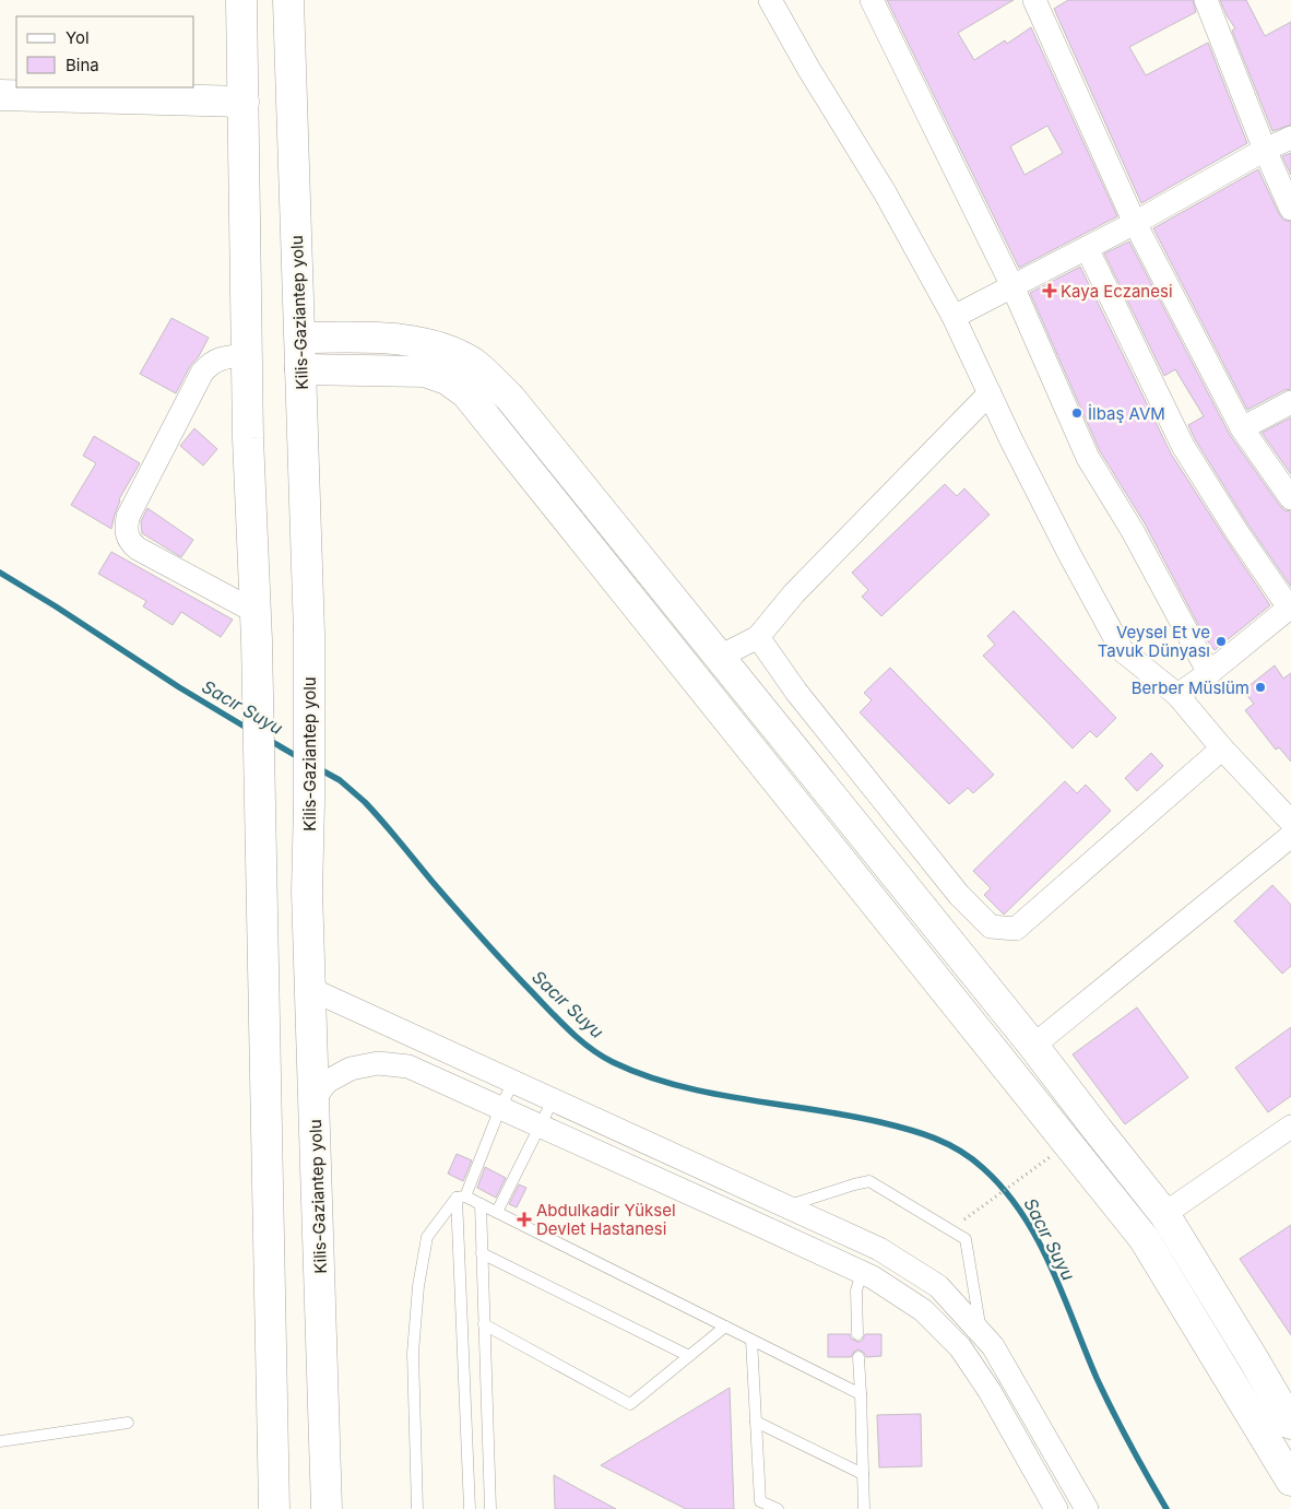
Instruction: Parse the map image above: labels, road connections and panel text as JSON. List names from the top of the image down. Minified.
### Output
{"streets":{"main road":["Kilis-Gaziantep yolu"]},"water":["Sacır Suyu"],"places":{"health":["Kaya Eczanesi","Abdulkadir Yüksel Devlet Hastanesi"],"other":["İlbaş AVM","Veysel Et ve Tavuk Dünyası","Berber Müslüm"]},"legend":["Yol","Bina"]}
